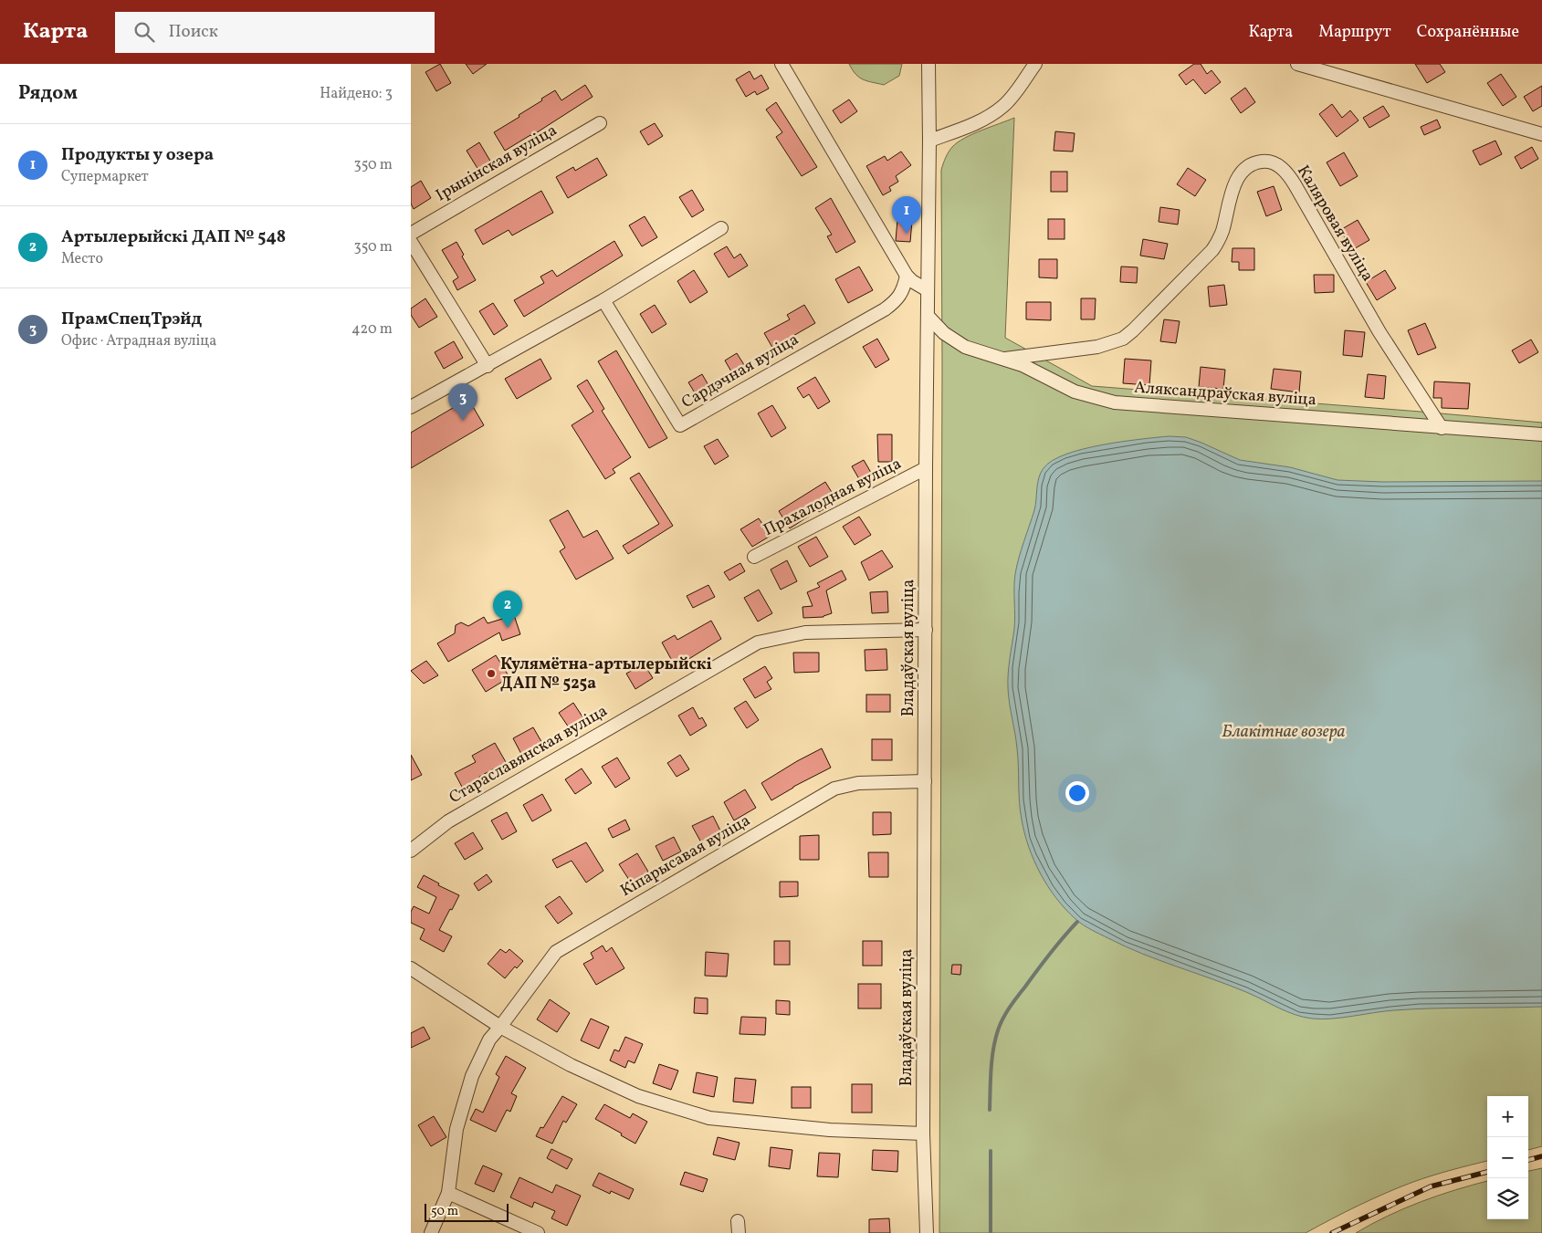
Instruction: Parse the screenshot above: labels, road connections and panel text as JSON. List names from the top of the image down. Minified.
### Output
{"streets":{"street":["Ірынінская вуліца","Каляровая вуліца","Сардэчная вуліца","Аляксандраўская вуліца","Прахалодная вуліца","Владаўская вуліца","Стараславянская вуліца","Кіпарысавая вуліца"]},"crossings":[["Каляровая вуліца","Аляксандраўская вуліца"],["Аляксандраўская вуліца","Владаўская вуліца"],["Прахалодная вуліца","Владаўская вуліца"],["Владаўская вуліца","Стараславянская вуліца"],["Владаўская вуліца","Кіпарысавая вуліца"]],"water":["Блакітнае возера"],"places":["Кулямётна-артылерыйскі ДАП № 525а"],"scale_bar":"50 m","page":{"header":"Карта","search":"Поиск","nav":["Карта","Маршрут","Сохранённые"],"heading":["Рядом","Найдено: 3"],"list":[{"mark":"1","name":"Продукты у озера","note":"Супермаркет","value":"350 m"},{"mark":"2","name":"Артылерыйскі ДАП № 548","note":"Место","value":"350 m"},{"mark":"3","name":"ПрамСпецТрэйд","note":"Офис · Атрадная вуліца","value":"420 m"}],"pins":["1","3","2"],"map_buttons":["+","−"],"scale":"50 m"}}
